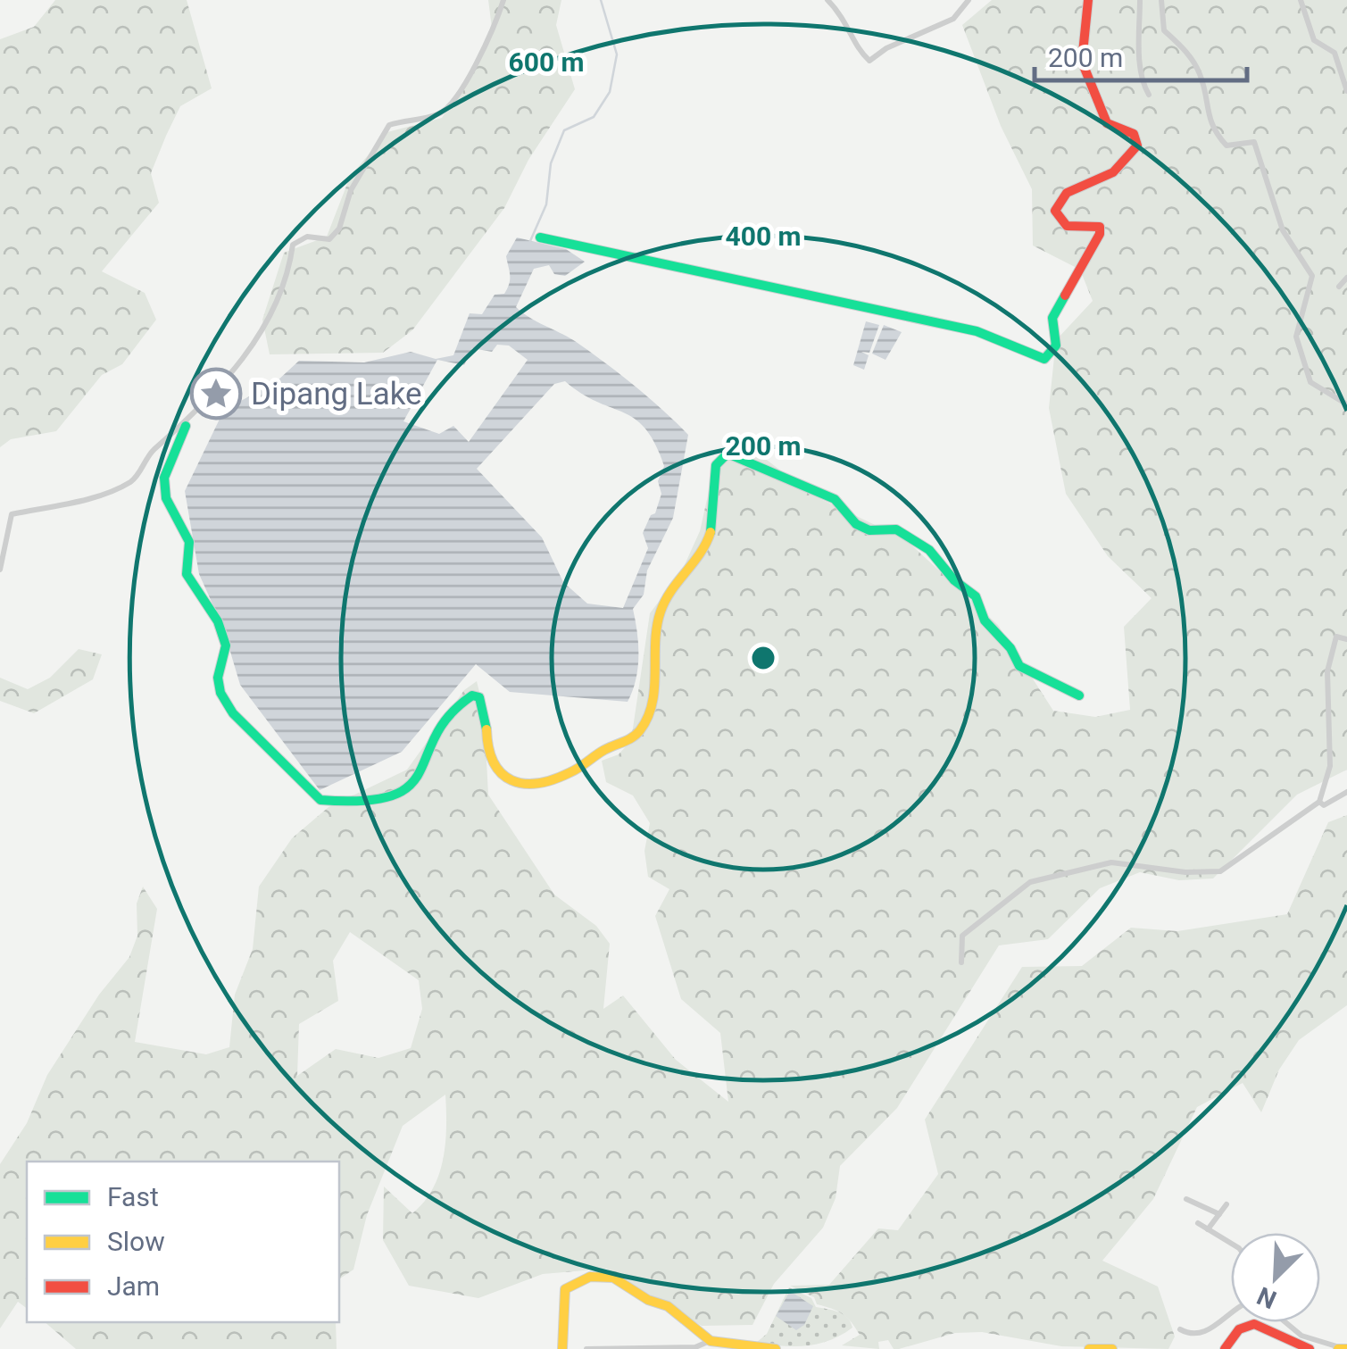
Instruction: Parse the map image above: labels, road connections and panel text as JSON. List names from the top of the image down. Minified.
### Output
{"places":{"place":["Dipang Lake"]},"legend":["Fast","Slow","Jam"],"scale_bar":"200 m","north":"bottom left","rings":["600 m","400 m","200 m"]}
